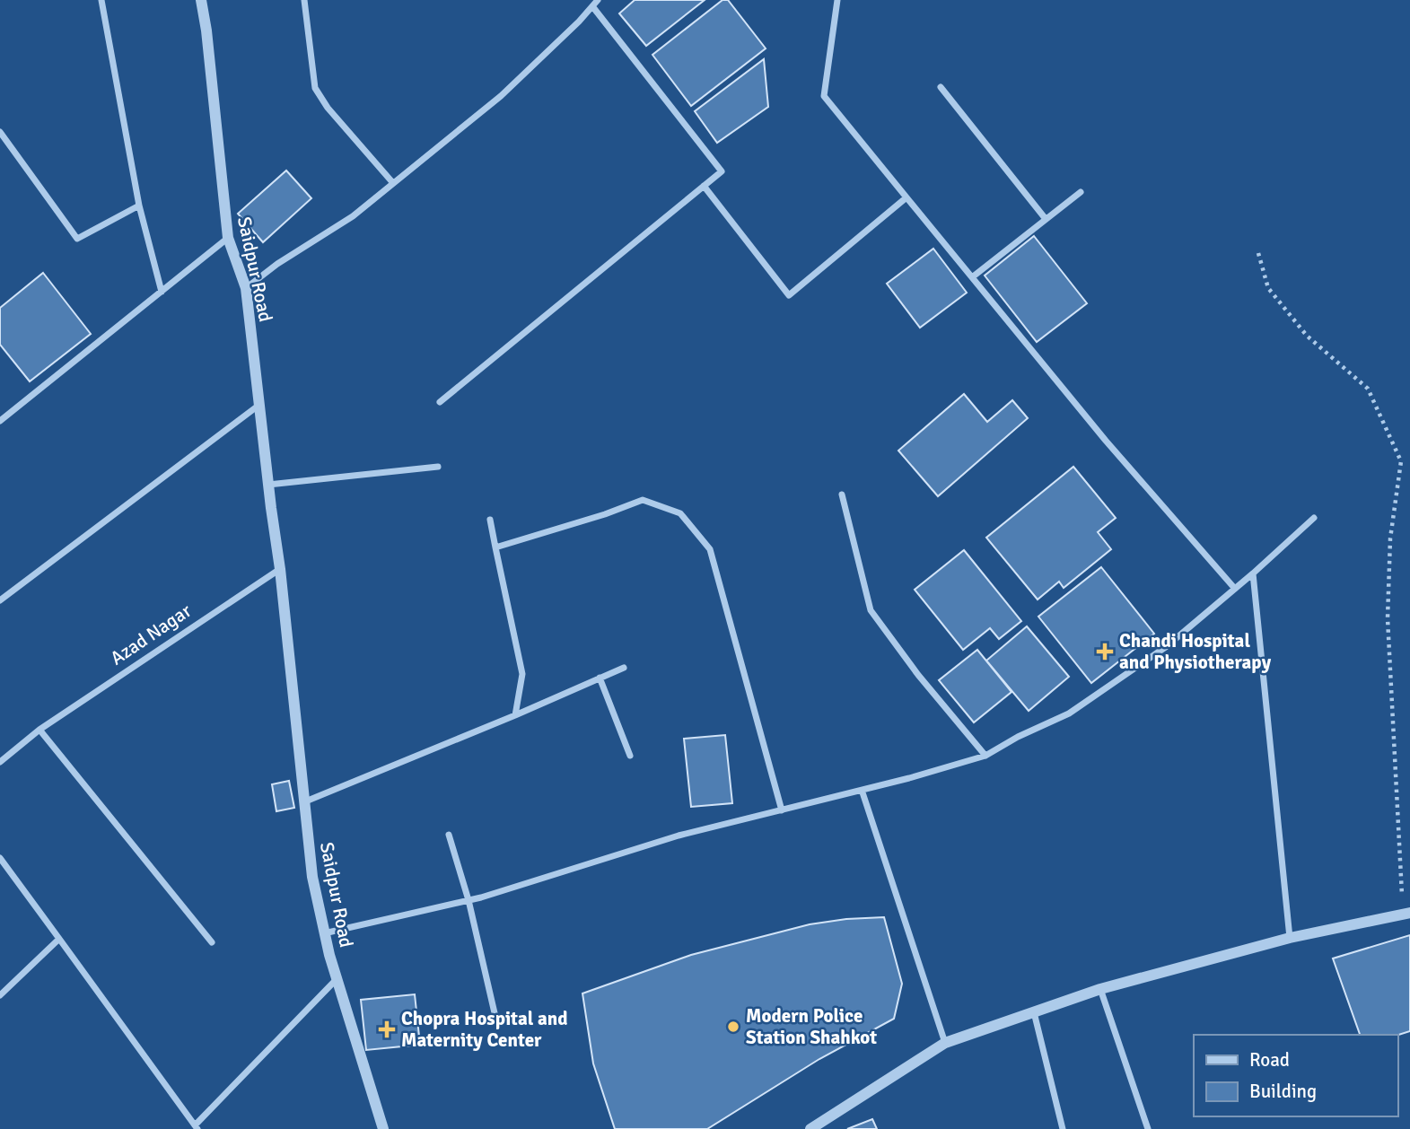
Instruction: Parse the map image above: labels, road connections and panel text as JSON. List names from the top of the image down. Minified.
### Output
{"streets":{"street":["Saidpur Road","Azad Nagar"]},"crossings":[["Saidpur Road","Azad Nagar"]],"places":{"health":["Chandi Hospital and Physiotherapy","Chopra Hospital and Maternity Center"],"other":["Modern Police Station Shahkot"]},"legend":["Road","Building"]}
